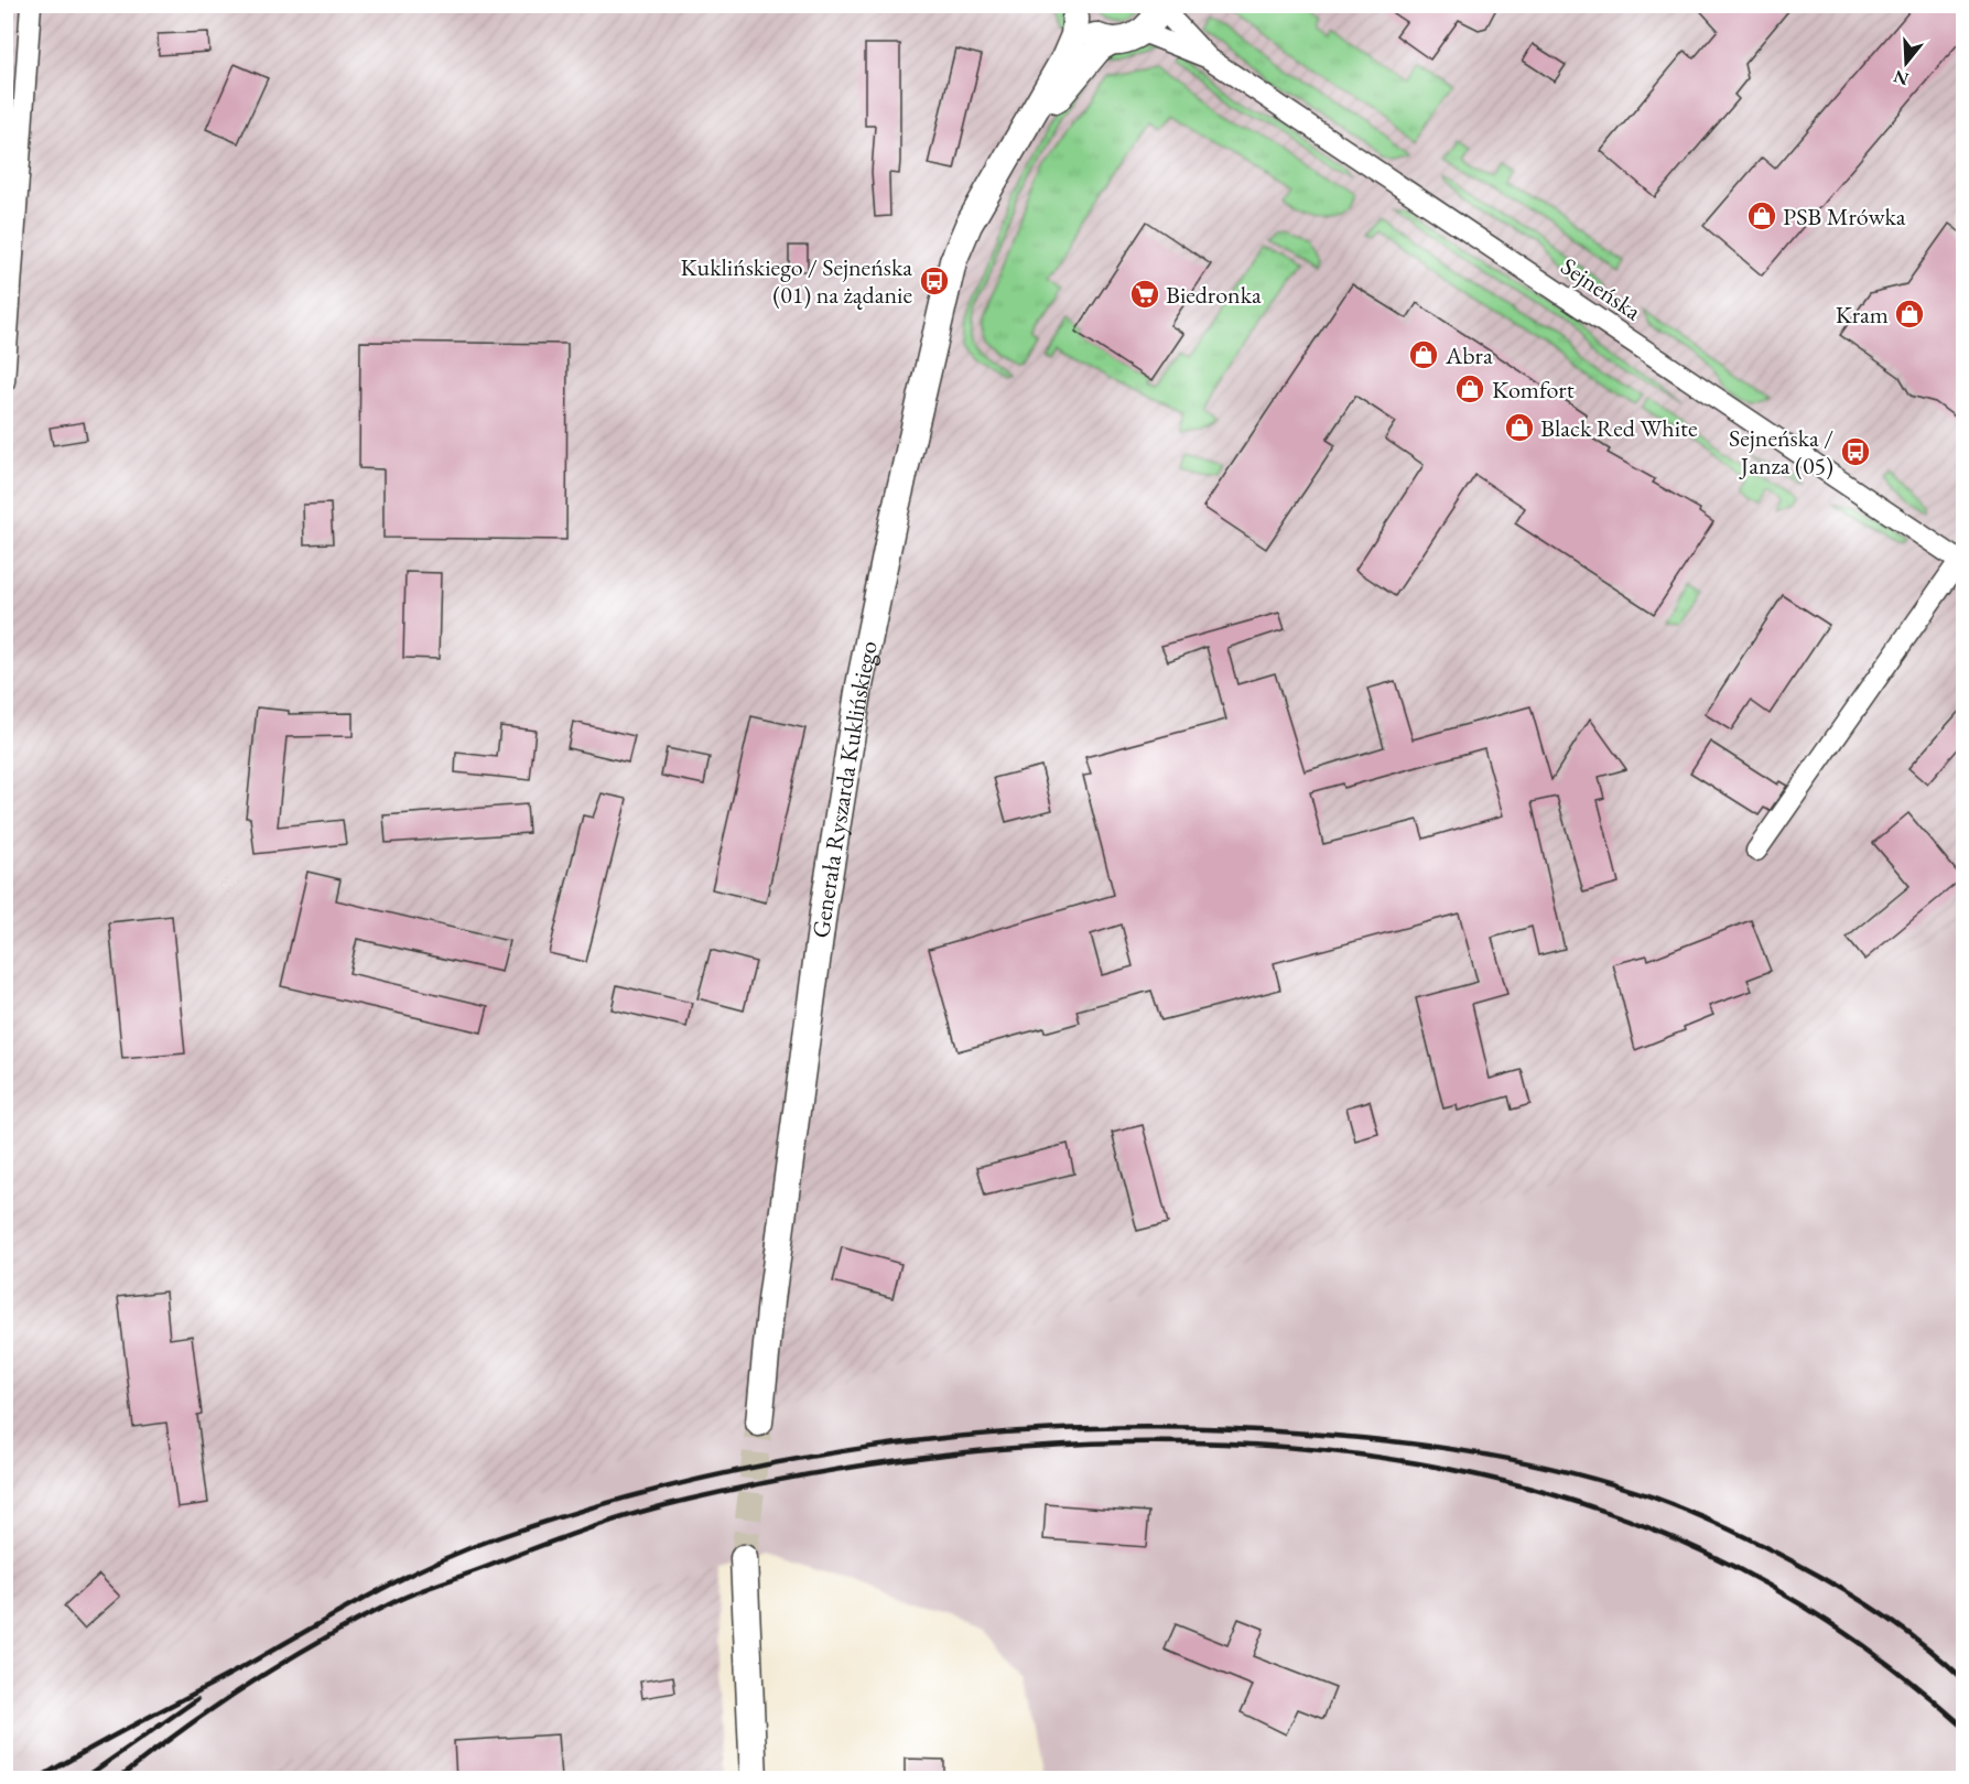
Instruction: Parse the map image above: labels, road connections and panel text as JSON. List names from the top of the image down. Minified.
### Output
{"streets":{"main road":["Generała Ryszarda Kuklińskiego"],"street":["Sejneńska"]},"places":{"shop":["PSB Mrówka","Kram","Abra","Komfort","Black Red White"],"bus stop":["Kuklińskiego / Sejneńska (01) na żądanie","Sejneńska / Janza (05)"],"supermarket":["Biedronka"]},"north":"bottom"}
